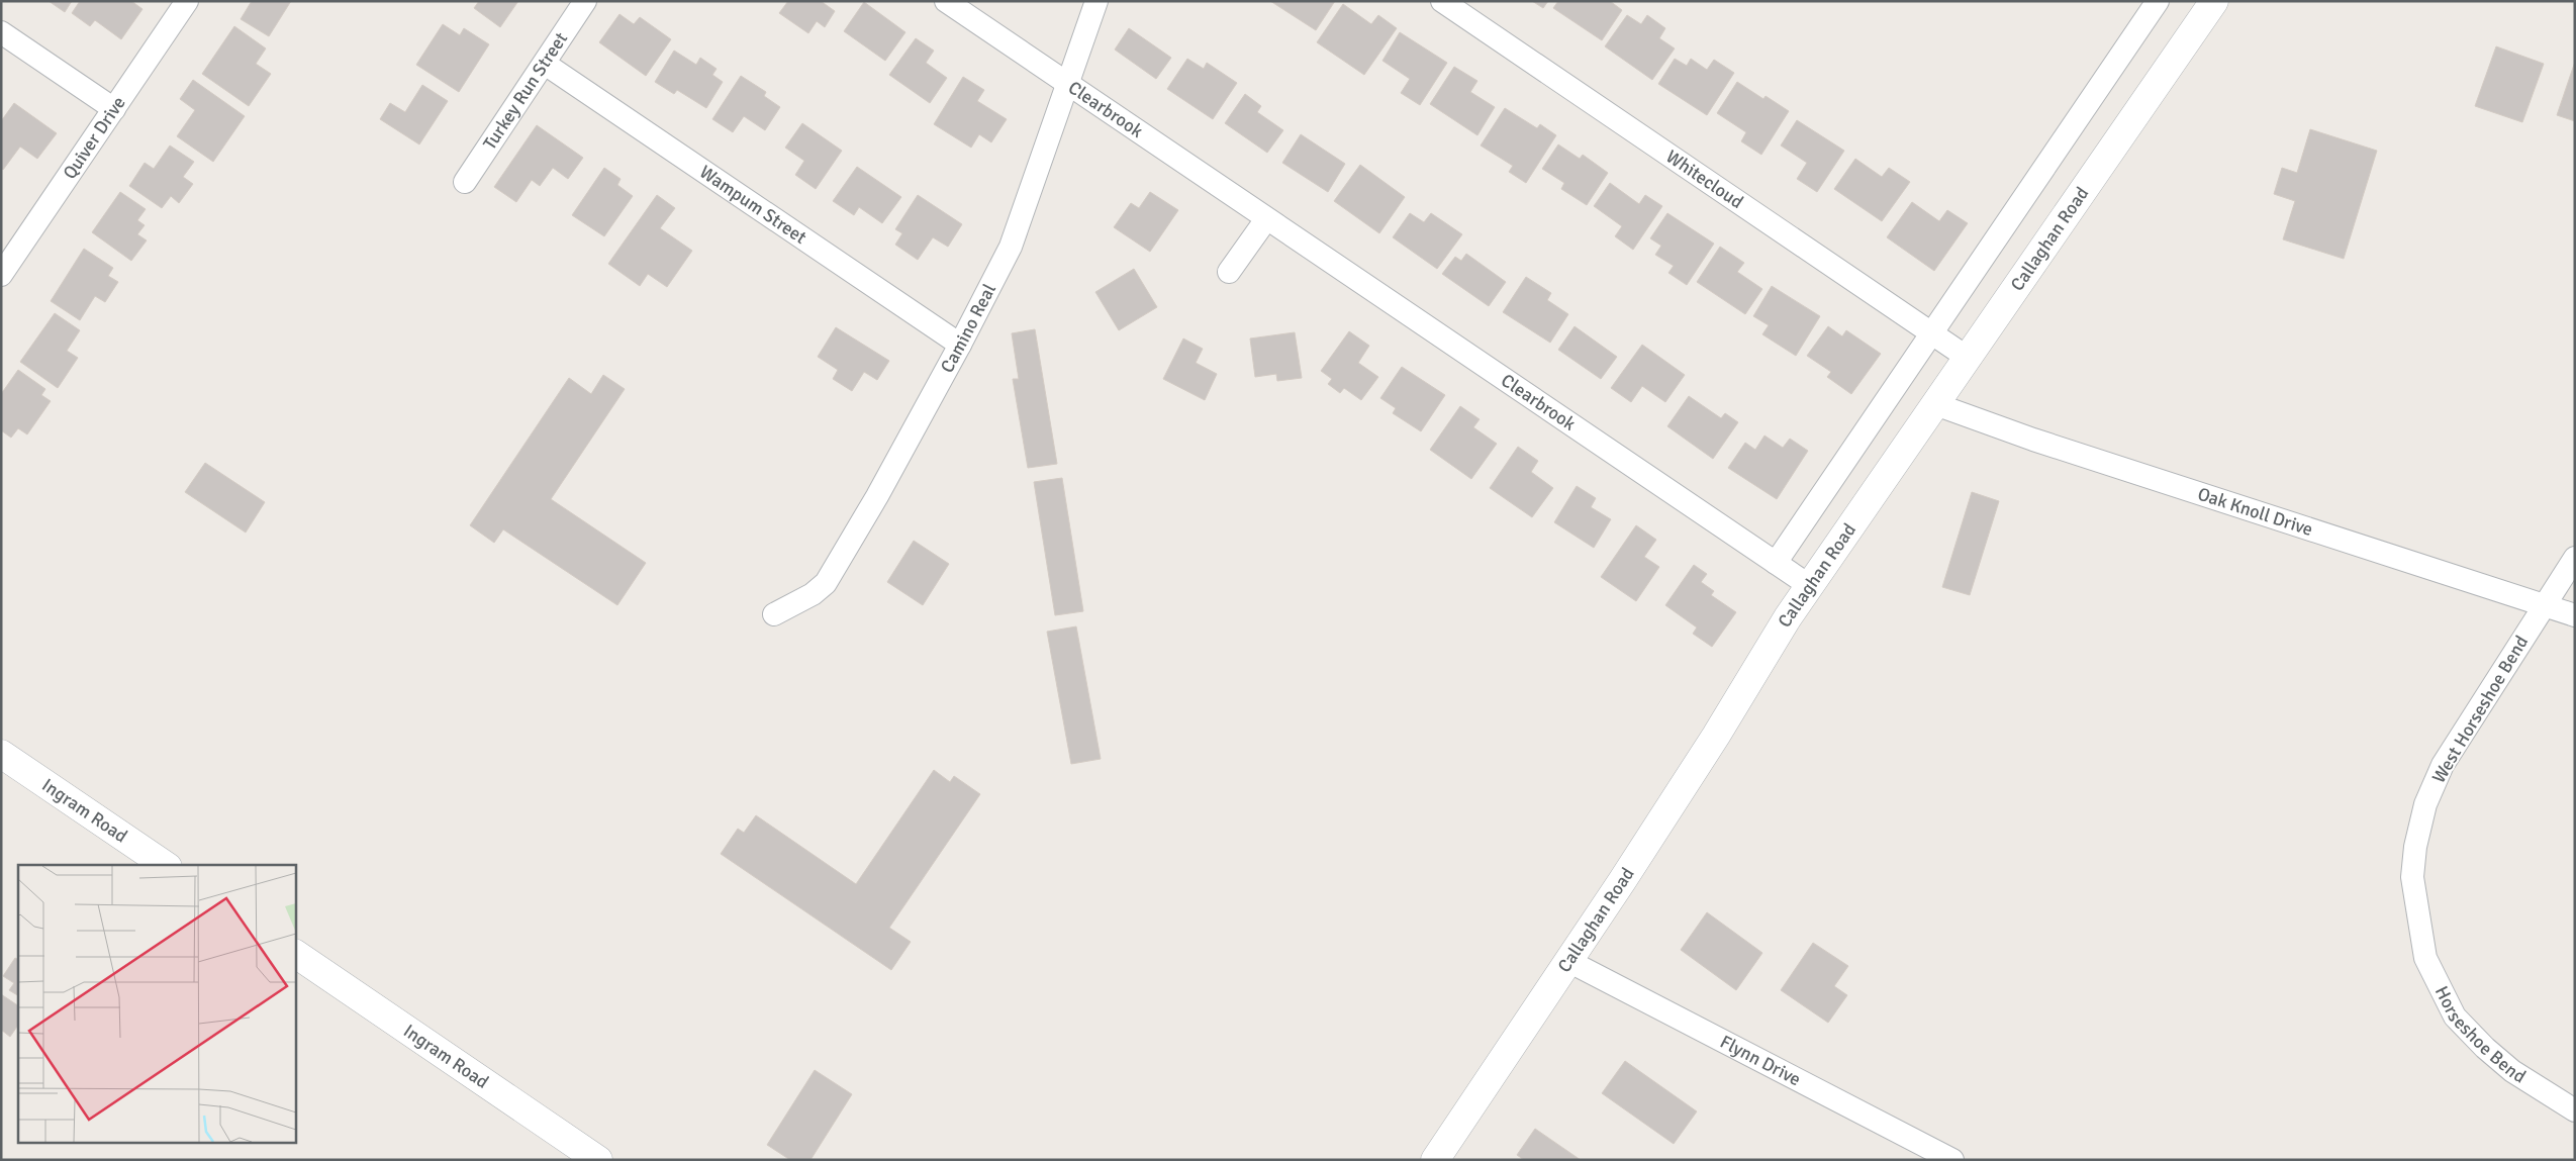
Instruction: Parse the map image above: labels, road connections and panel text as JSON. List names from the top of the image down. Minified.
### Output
{"streets":{"main road":["Callaghan Road","Ingram Road"],"street":["Turkey Run Street","Clearbrook","Quiver Drive","Whitecloud","Wampum Street","Camino Real","Oak Knoll Drive","West Horseshoe Bend","Horseshoe Bend","Flynn Drive"]},"crossings":[["Turkey Run Street","Wampum Street"],["Clearbrook","Callaghan Road"],["Clearbrook","Camino Real"],["Whitecloud","Callaghan Road"],["Wampum Street","Camino Real"],["Callaghan Road","Oak Knoll Drive"],["Callaghan Road","Flynn Drive"],["Oak Knoll Drive","West Horseshoe Bend"],["West Horseshoe Bend","Horseshoe Bend"]]}
